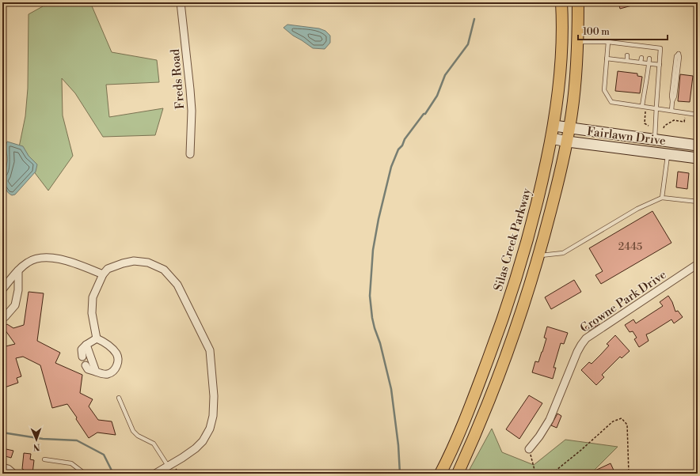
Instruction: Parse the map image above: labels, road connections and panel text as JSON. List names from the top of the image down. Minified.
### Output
{"streets":{"main road":["Fairlawn Drive","Silas Creek Parkway"],"street":["Freds Road","Crowne Park Drive"]},"crossings":[["Fairlawn Drive","Silas Creek Parkway"]],"house_numbers":["2445"],"scale_bar":"100 m","north":"bottom"}
